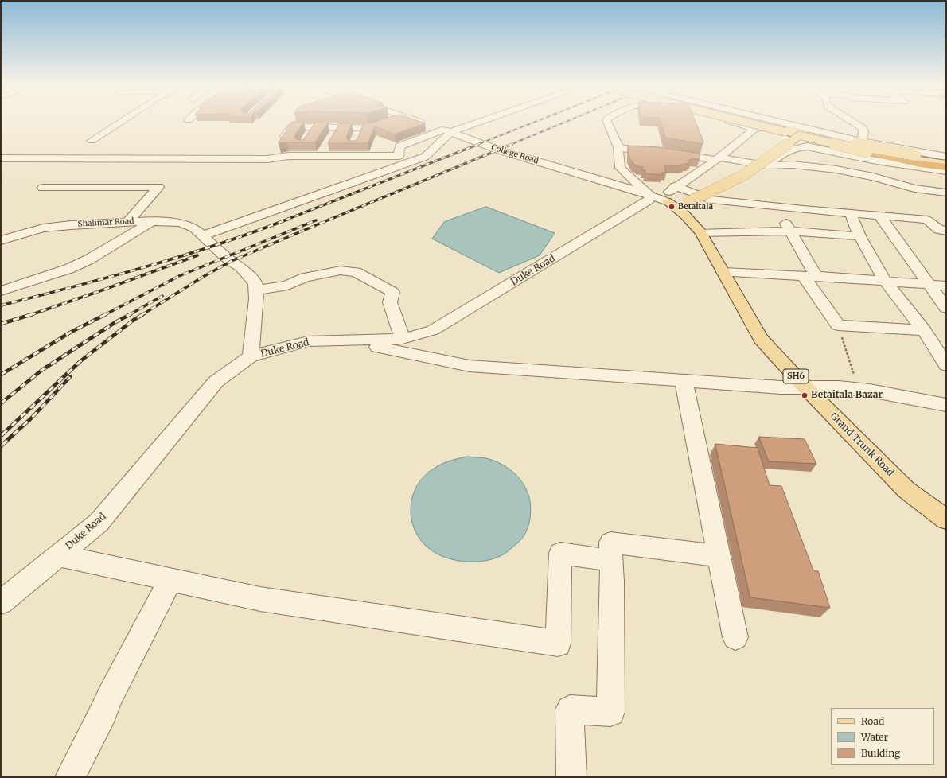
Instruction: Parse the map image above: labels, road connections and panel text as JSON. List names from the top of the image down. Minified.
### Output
{"streets":{"main road":["SH6","Grand Trunk Road"],"street":["College Road","Shalimar Road","Duke Road"]},"crossings":[["College Road","Duke Road"],["College Road","Grand Trunk Road"],["Duke Road","Grand Trunk Road"]],"places":["Betaitala","Betaitala Bazar"],"legend":["Road","Water","Building"]}
